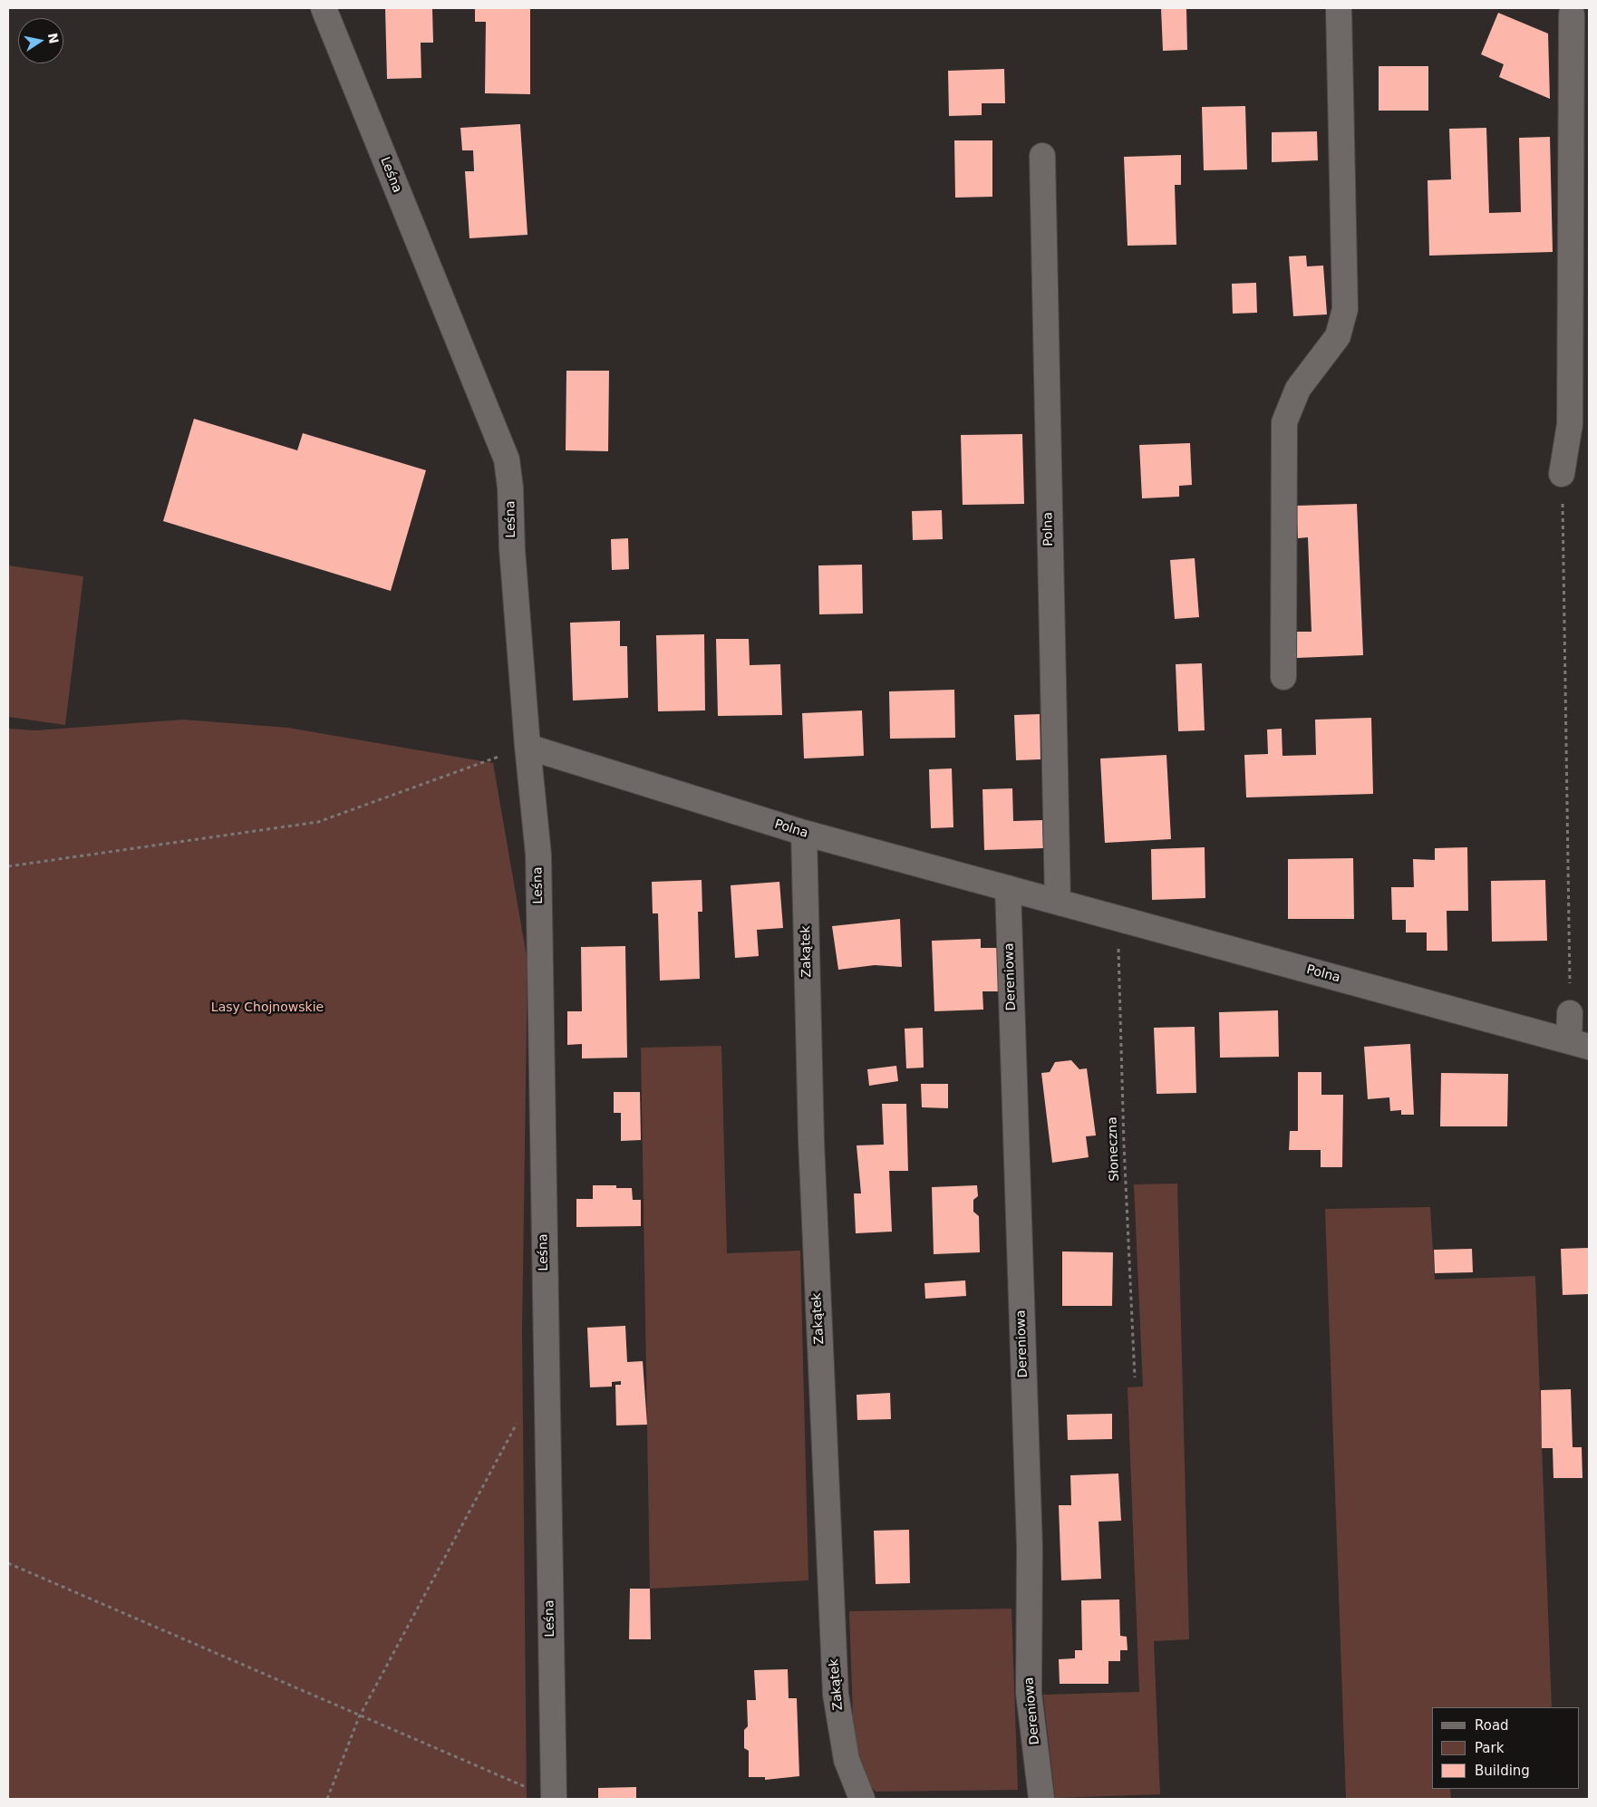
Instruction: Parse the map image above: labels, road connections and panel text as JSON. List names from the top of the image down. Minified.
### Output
{"streets":{"street":["Leśna","Polna","Zakątek","Dereniowa"],"path":["Słoneczna"]},"crossings":[["Leśna","Polna"],["Polna","Zakątek"],["Polna","Dereniowa"],["Polna","Słoneczna"]],"parks":["Lasy Chojnowskie"],"legend":["Road","Park","Building"],"north":"right"}
